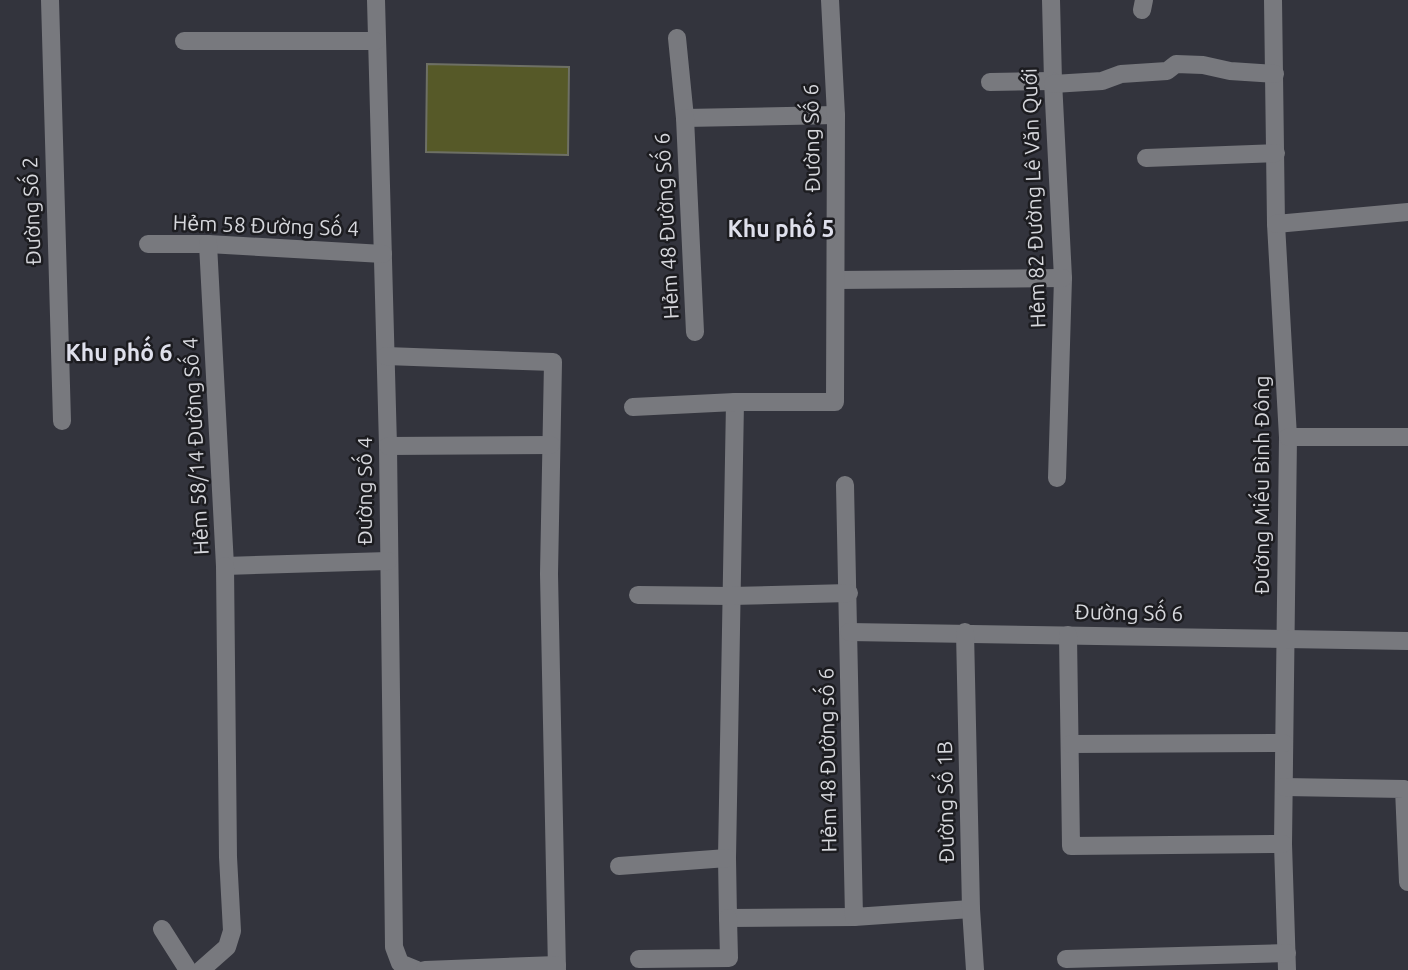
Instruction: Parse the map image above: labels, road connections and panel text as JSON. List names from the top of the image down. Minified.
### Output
{"streets":{"street":["Đường Số 6","Hẻm 82 Đường Lê Văn Quới","Đường Số 2","Hẻm 58 Đường Số 4","Hẻm 48 Đường Số 6","Hẻm 58/14 Đường Số 4","Đường Miếu Bình Đông","Đường Số 4","Hẻm 48 Đường số 6","Đường Số 1B"]},"crossings":[["Đường Số 6","Hẻm 48 Đường Số 6"],["Đường Số 6","Đường Miếu Bình Đông"],["Đường Số 6","Hẻm 48 Đường số 6"],["Đường Số 6","Đường Số 1B"],["Hẻm 58 Đường Số 4","Hẻm 58/14 Đường Số 4"],["Hẻm 58 Đường Số 4","Đường Số 4"],["Hẻm 58/14 Đường Số 4","Đường Số 4"]],"districts":["Khu phố 5","Khu phố 6"]}
